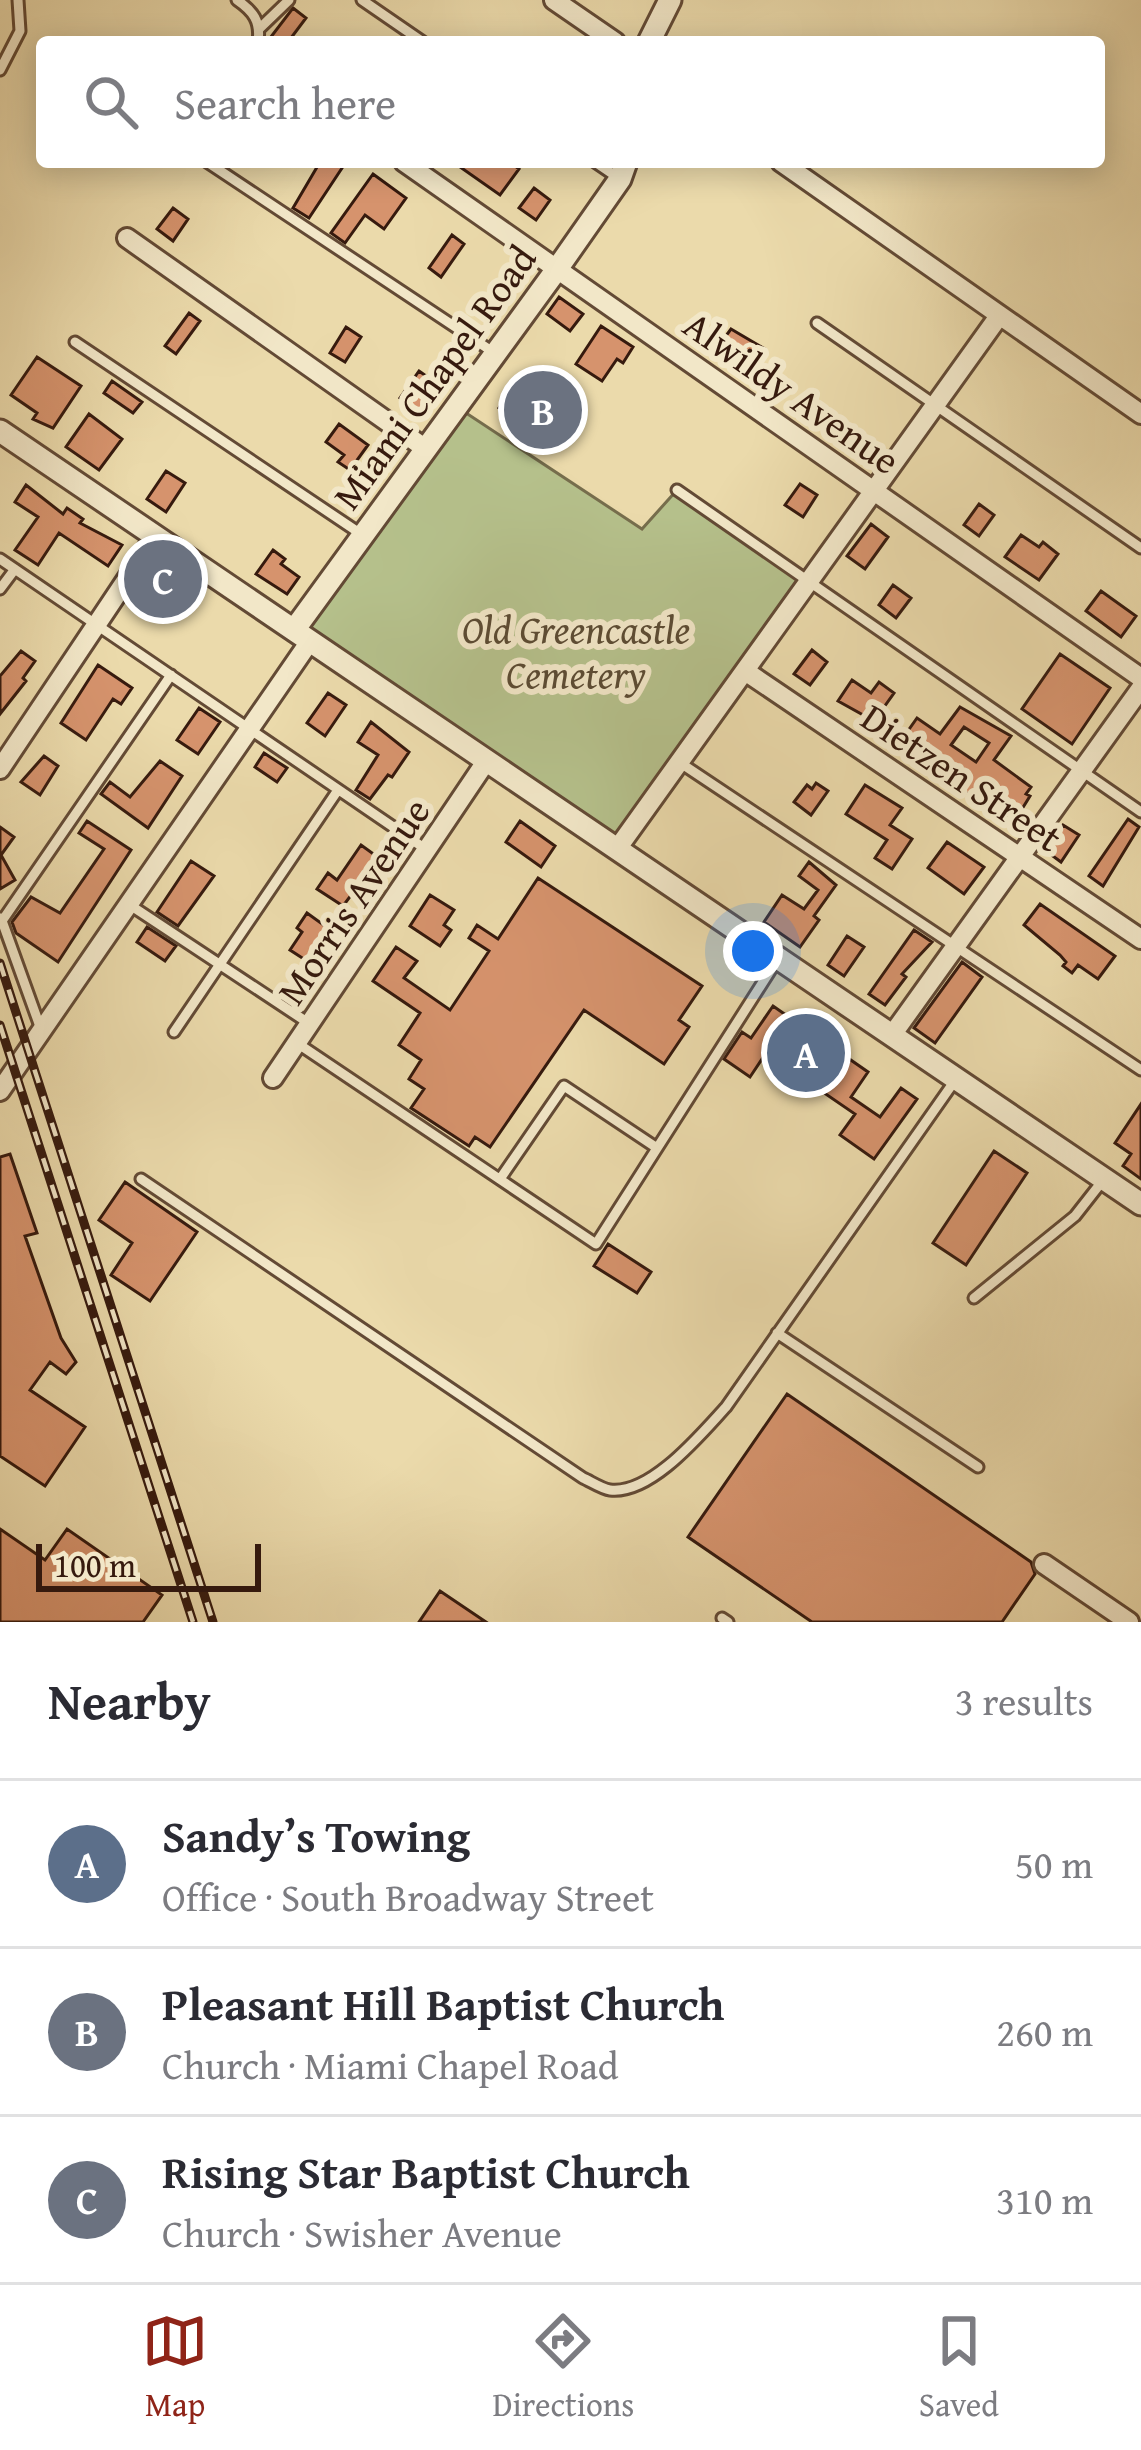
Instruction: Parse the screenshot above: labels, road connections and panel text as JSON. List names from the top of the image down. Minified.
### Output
{"streets":{"street":["Miami Chapel Road","Alwildy Avenue","Dietzen Street","Morris Avenue"]},"crossings":[["Miami Chapel Road","Alwildy Avenue"]],"parks":["Old Greencastle Cemetery"],"scale_bar":"100 m","page":{"search":"Search here","pins":["B","C","A"],"scale":"100 m","heading":["Nearby","3 results"],"list":[{"mark":"A","name":"Sandy’s Towing","note":"Office · South Broadway Street","value":"50 m"},{"mark":"B","name":"Pleasant Hill Baptist Church","note":"Church · Miami Chapel Road","value":"260 m"},{"mark":"C","name":"Rising Star Baptist Church","note":"Church · Swisher Avenue","value":"310 m"}],"nav":["Map","Directions","Saved"]}}
